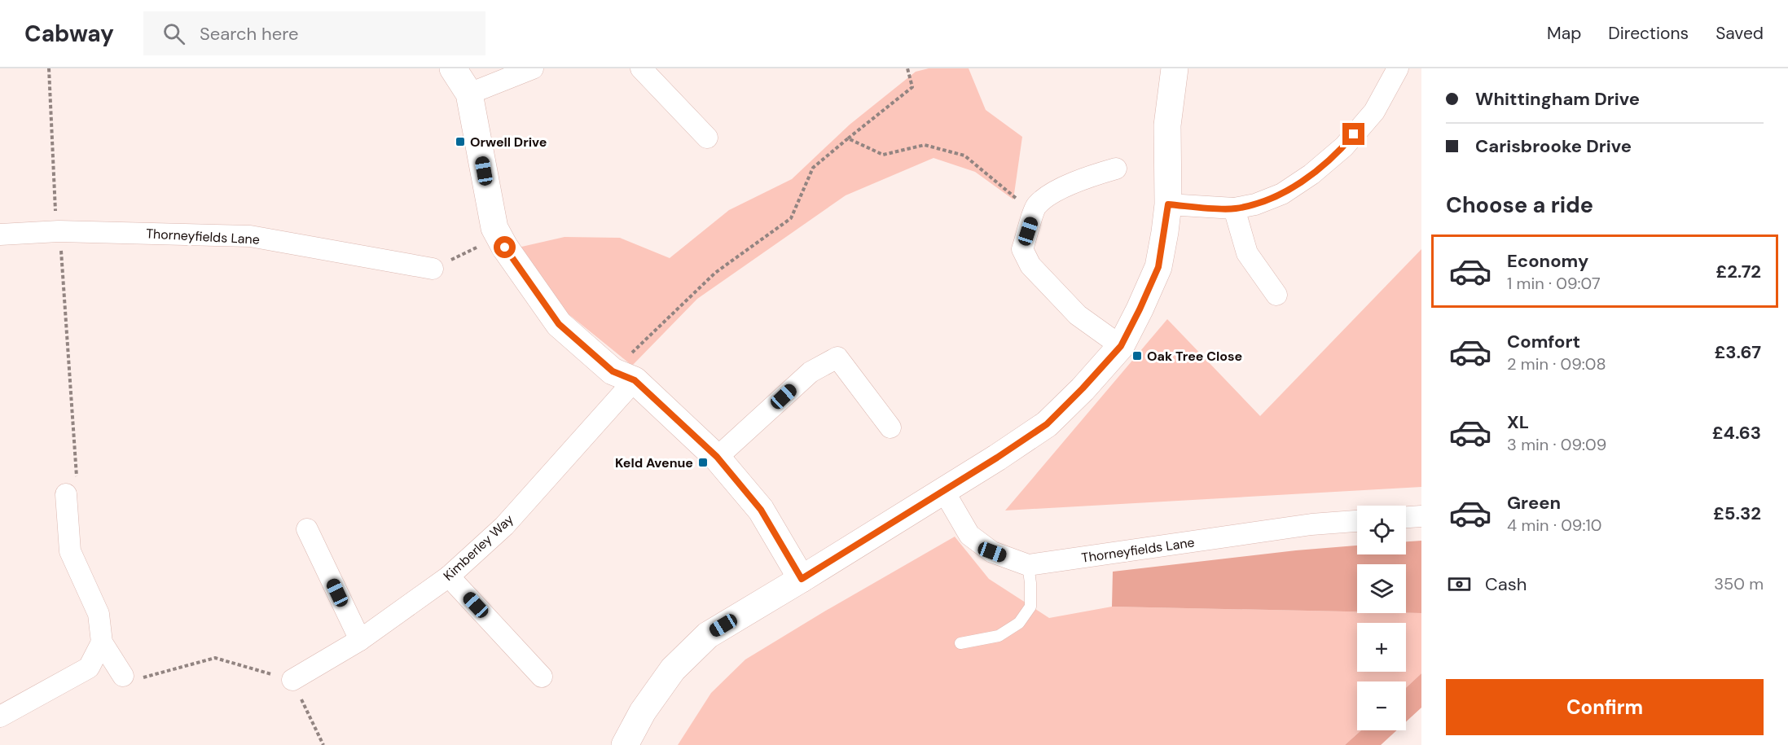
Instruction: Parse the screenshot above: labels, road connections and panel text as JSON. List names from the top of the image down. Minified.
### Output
{"streets":{"street":["Thorneyfields Lane","Kimberley Way"]},"places":{"transit":["Orwell Drive","Oak Tree Close","Keld Avenue"]},"page":{"header":"Cabway","search":"Search here","nav":["Map","Directions","Saved"],"banner":["Whittingham Drive","Carisbrooke Drive"],"heading":"Choose a ride","list":[{"name":"Economy","note":"1 min · 09:07","value":"£2.72"},{"name":"Comfort","note":"2 min · 09:08","value":"£3.67"},{"name":"XL","note":"3 min · 09:09","value":"£4.63"},{"name":"Green","note":"4 min · 09:10","value":"£5.32"}],"map_buttons":["+","−"],"pay":["Cash","350 m"],"buttons":"Confirm"}}
